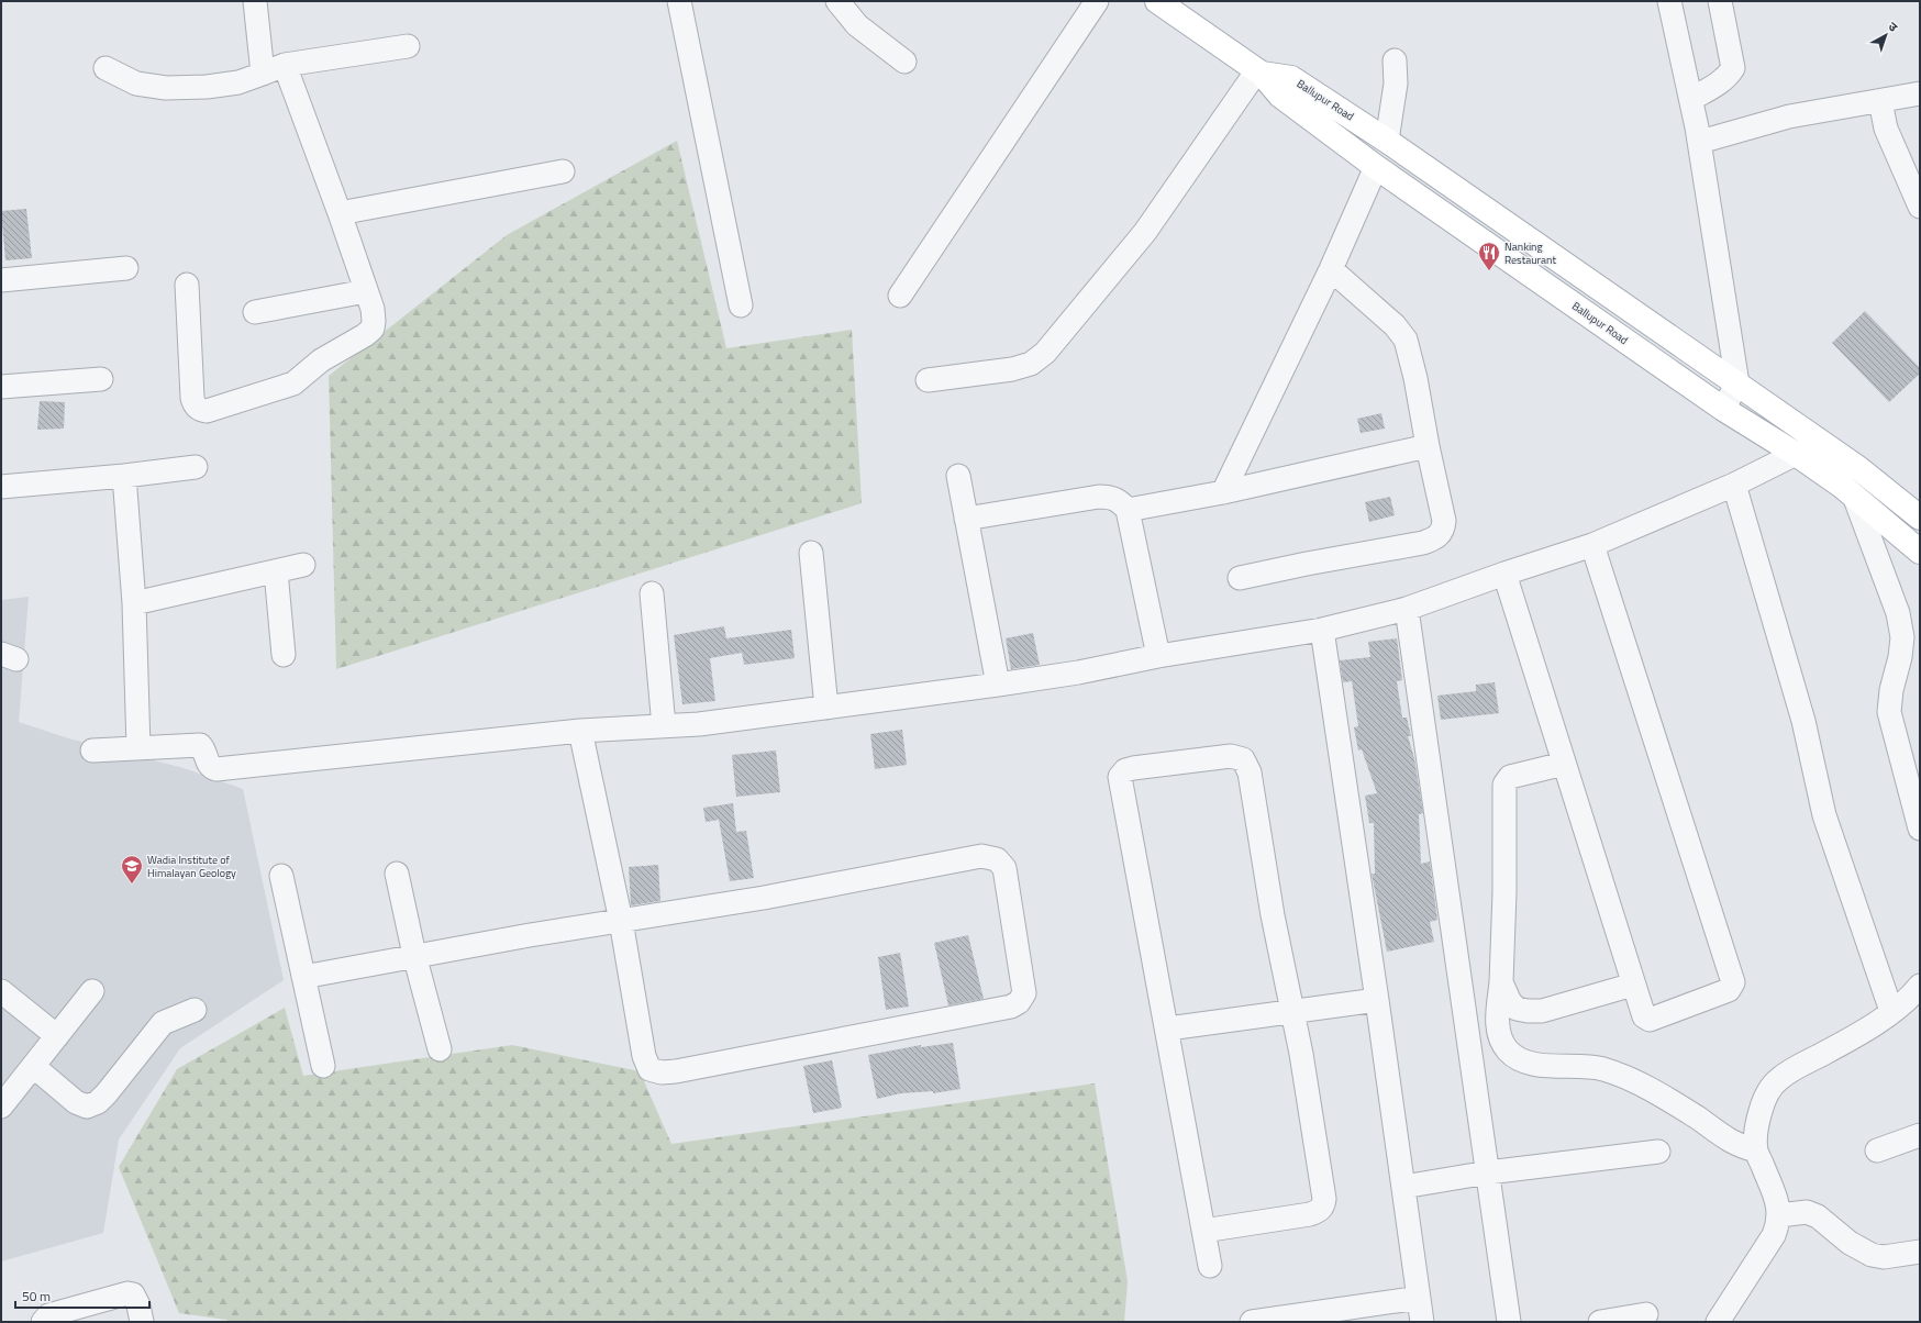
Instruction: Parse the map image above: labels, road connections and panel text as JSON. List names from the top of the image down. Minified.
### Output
{"streets":{"main road":["Ballupur Road"]},"places":{"restaurant":["Nanking Restaurant"],"school or university":["Wadia Institute of Himalayan Geology"]},"scale_bar":"50 m","north":"top right"}
